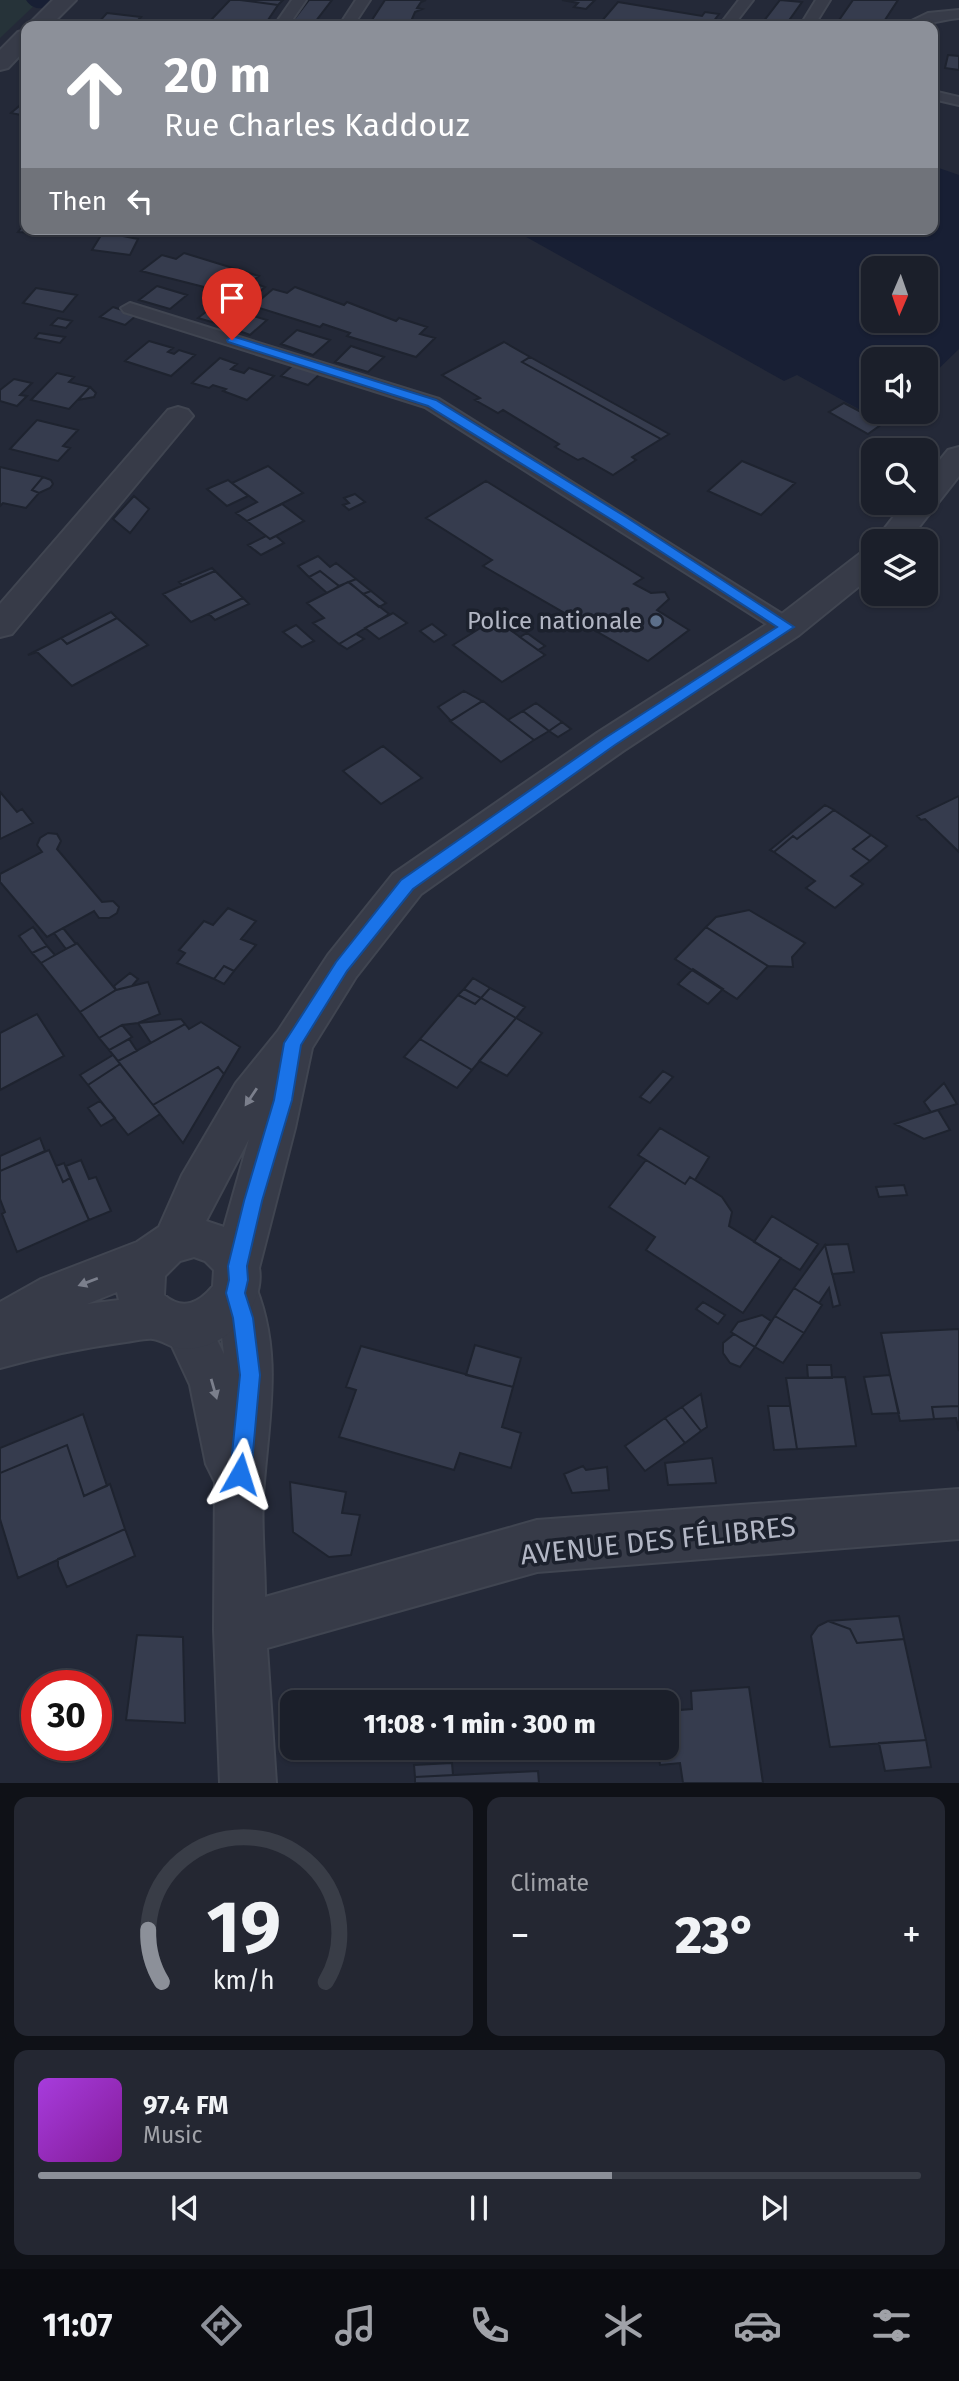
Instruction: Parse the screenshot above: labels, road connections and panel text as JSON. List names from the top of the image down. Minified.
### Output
{"streets":{"street":["AVENUE DES FÉLIBRES"]},"places":["Police nationale"],"north":"bottom","page":{"turn":["20 m","Rue Charles Kaddouz"],"then":"Then","limit":"30","trip":"11:08 · 1 min · 300 m","tile":"Climate","heat":["−","23°","+"],"song":["97.4 FM","Music"],"tabs":"11:07","gauge":["19","km/h"]}}
